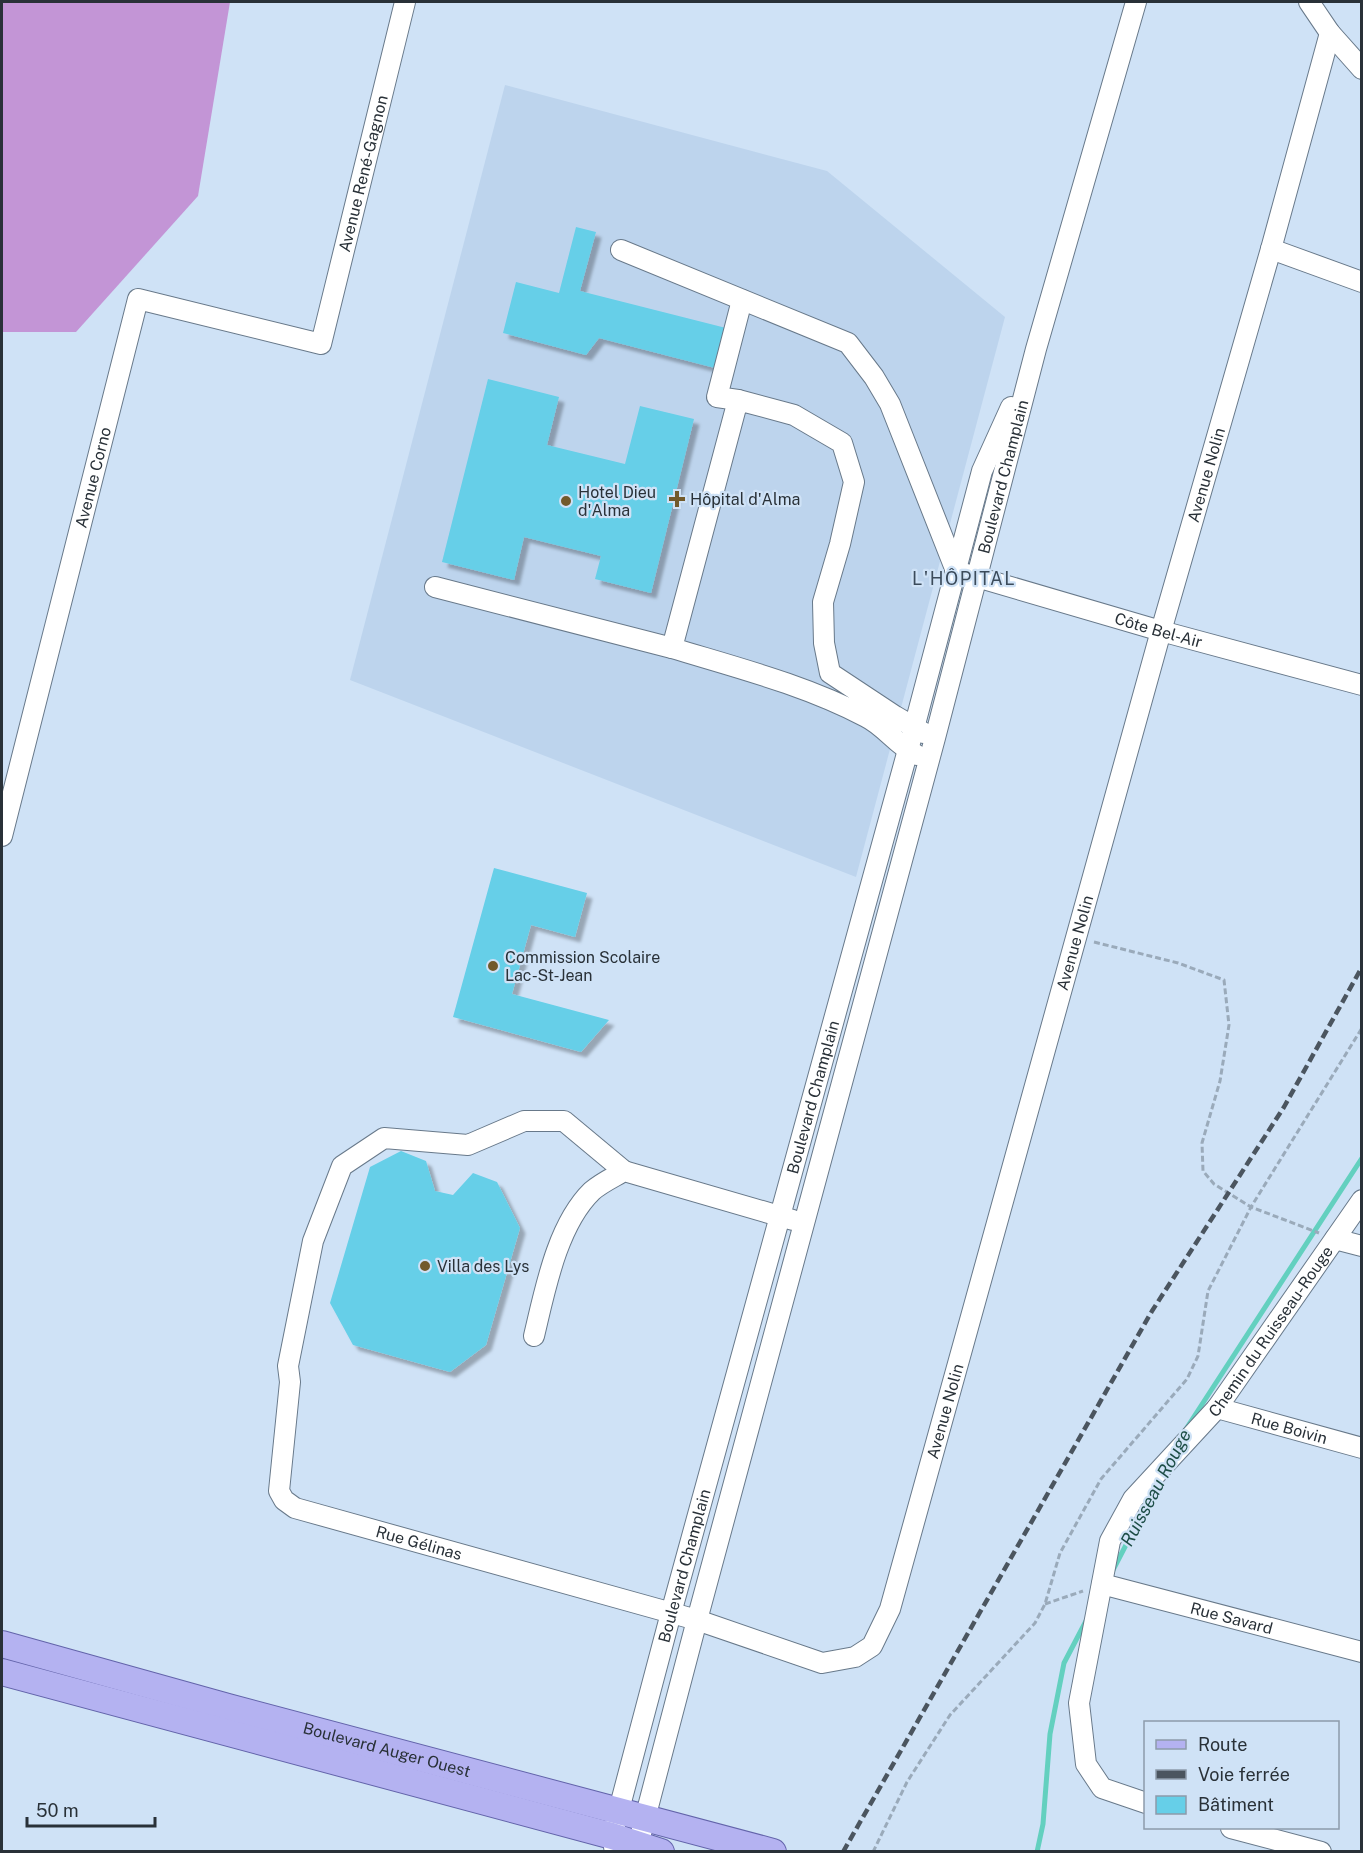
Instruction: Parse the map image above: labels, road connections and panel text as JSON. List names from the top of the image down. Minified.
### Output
{"streets":{"main road":["Boulevard Auger Ouest"],"street":["Avenue René-Gagnon","Avenue Nolin","Boulevard Champlain","Avenue Corno","Côte Bel-Air","Chemin du Ruisseau-Rouge","Rue Boivin","Rue Gélinas","Rue Savard"]},"crossings":[["Avenue René-Gagnon","Avenue Corno"],["Avenue Nolin","Boulevard Champlain"],["Avenue Nolin","Côte Bel-Air"],["Avenue Nolin","Rue Gélinas"],["Boulevard Champlain","Côte Bel-Air"],["Boulevard Champlain","Rue Gélinas"],["Boulevard Champlain","Boulevard Auger Ouest"],["Chemin du Ruisseau-Rouge","Rue Boivin"],["Chemin du Ruisseau-Rouge","Rue Savard"]],"districts":["L'HÔPITAL"],"water":["Ruisseau Rouge"],"places":{"health":["Hôpital d'Alma"],"other":["Hotel Dieu d'Alma","Commission Scolaire Lac-St-Jean","Villa des Lys"]},"legend":["Route","Voie ferrée","Bâtiment"],"scale_bar":"50 m"}
